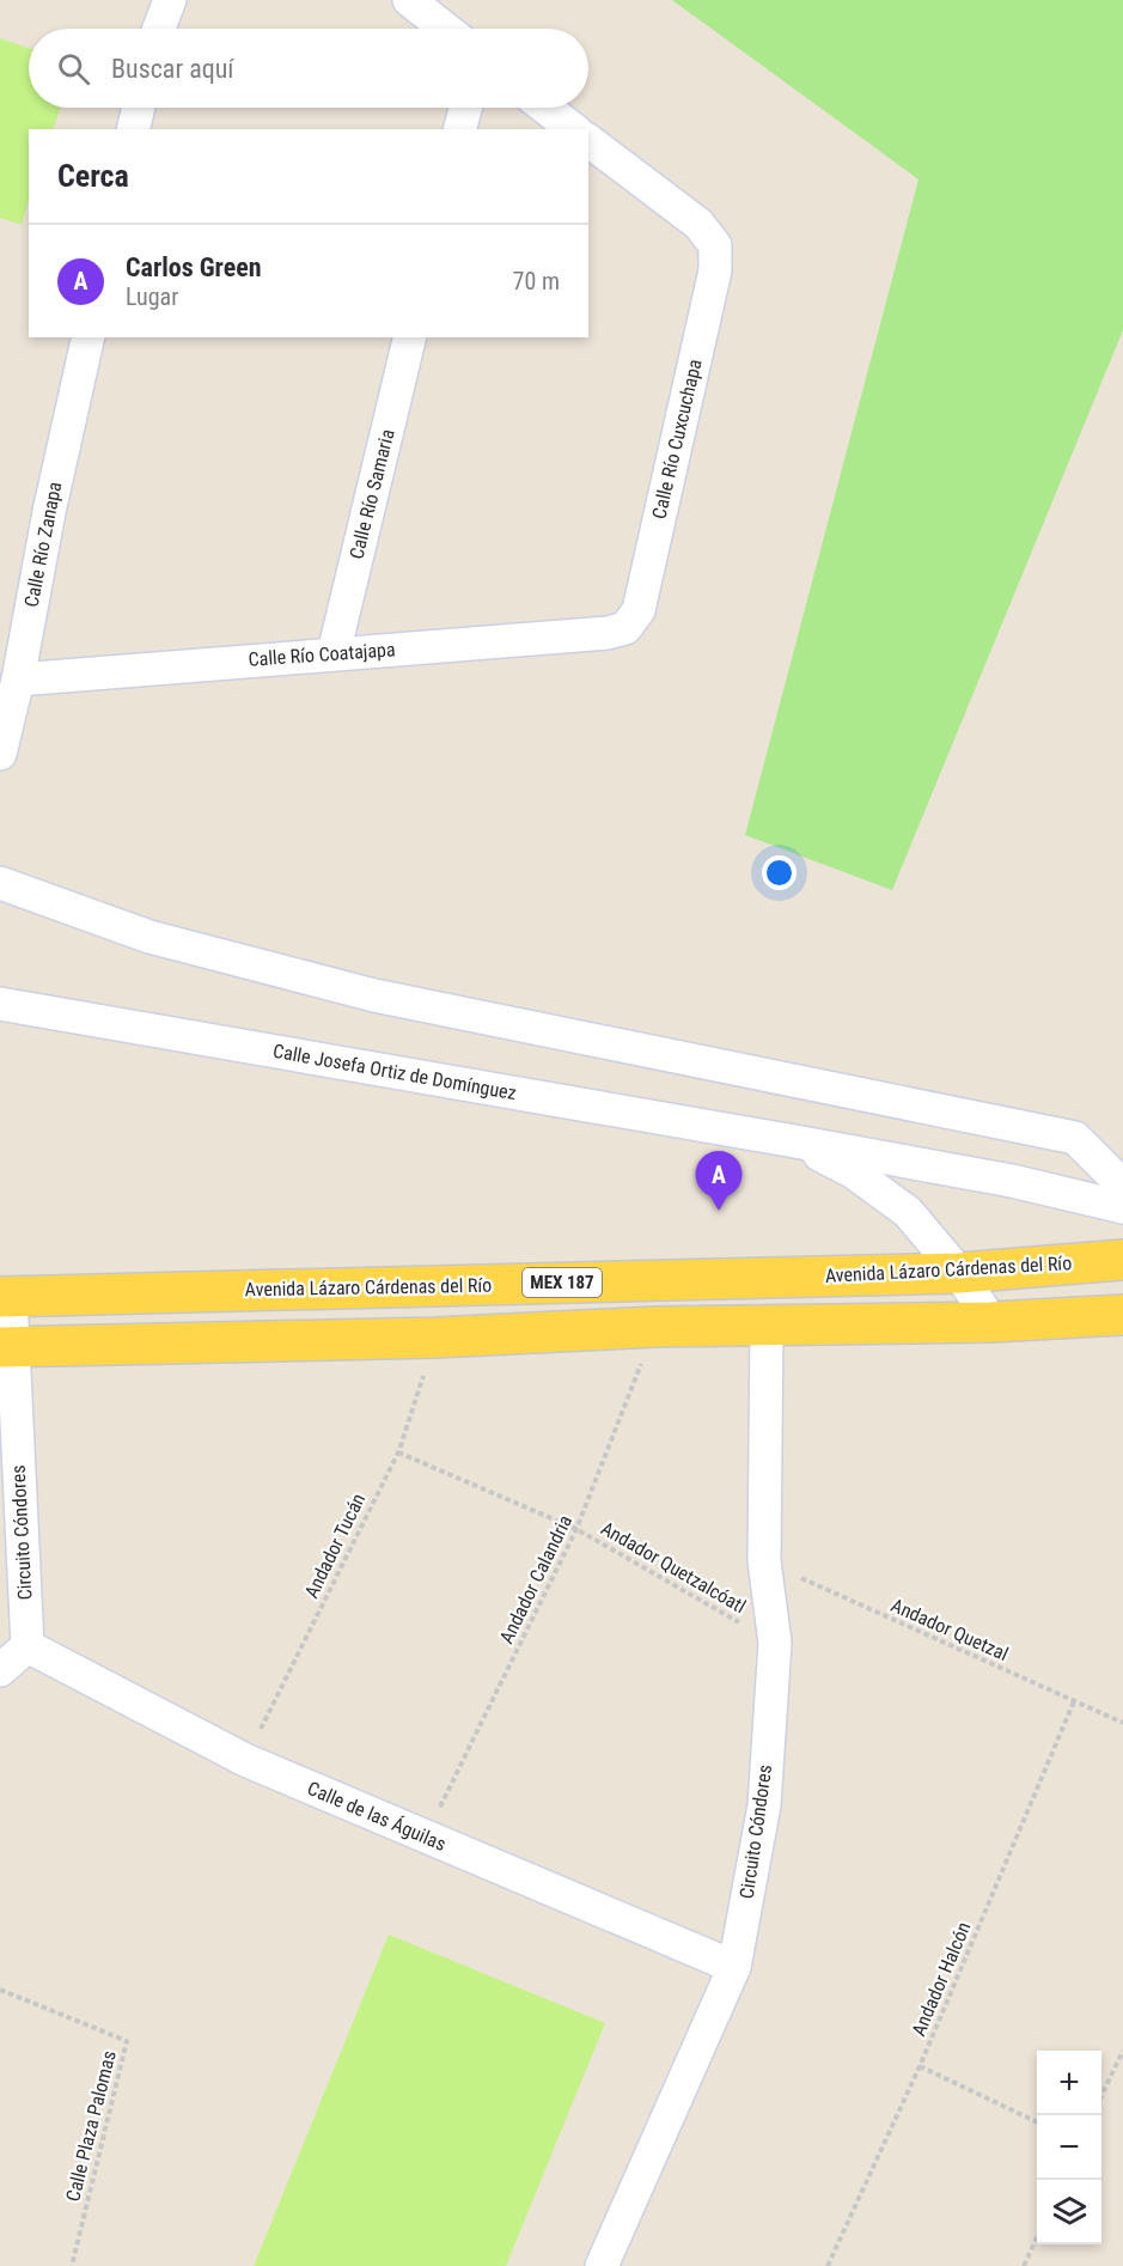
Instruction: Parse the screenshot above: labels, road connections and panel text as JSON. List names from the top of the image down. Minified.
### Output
{"streets":{"main road":["Avenida Lázaro Cárdenas del Río","MEX 187"],"street":["Calle Río Cuxcuchapa","Calle Río Samaria","Calle Río Zanapa","Calle Río Coatajapa","Calle Josefa Ortiz de Domínguez","Circuito Cóndores","Calle de las Águilas"],"path":["Andador Tucán","Andador Quetzalcóatl","Andador Calandria","Andador Quetzal","Andador Halcón","Calle Plaza Palomas"]},"crossings":[["Calle Río Cuxcuchapa","Calle Río Coatajapa"],["Calle Río Samaria","Calle Río Coatajapa"],["Calle Río Zanapa","Calle Río Coatajapa"],["Avenida Lázaro Cárdenas del Río","Circuito Cóndores"],["Circuito Cóndores","Andador Quetzalcóatl"],["Circuito Cóndores","Andador Quetzal"],["Circuito Cóndores","Calle de las Águilas"],["Andador Tucán","Andador Quetzalcóatl"],["Andador Tucán","Calle de las Águilas"],["Andador Quetzalcóatl","Andador Calandria"],["Andador Calandria","Calle de las Águilas"],["Andador Quetzal","Andador Halcón"]],"page":{"search":"Buscar aquí","heading":"Cerca","list":[{"mark":"A","name":"Carlos Green","note":"Lugar","value":"70 m"}],"pins":"A","map_buttons":["+","−"]}}
